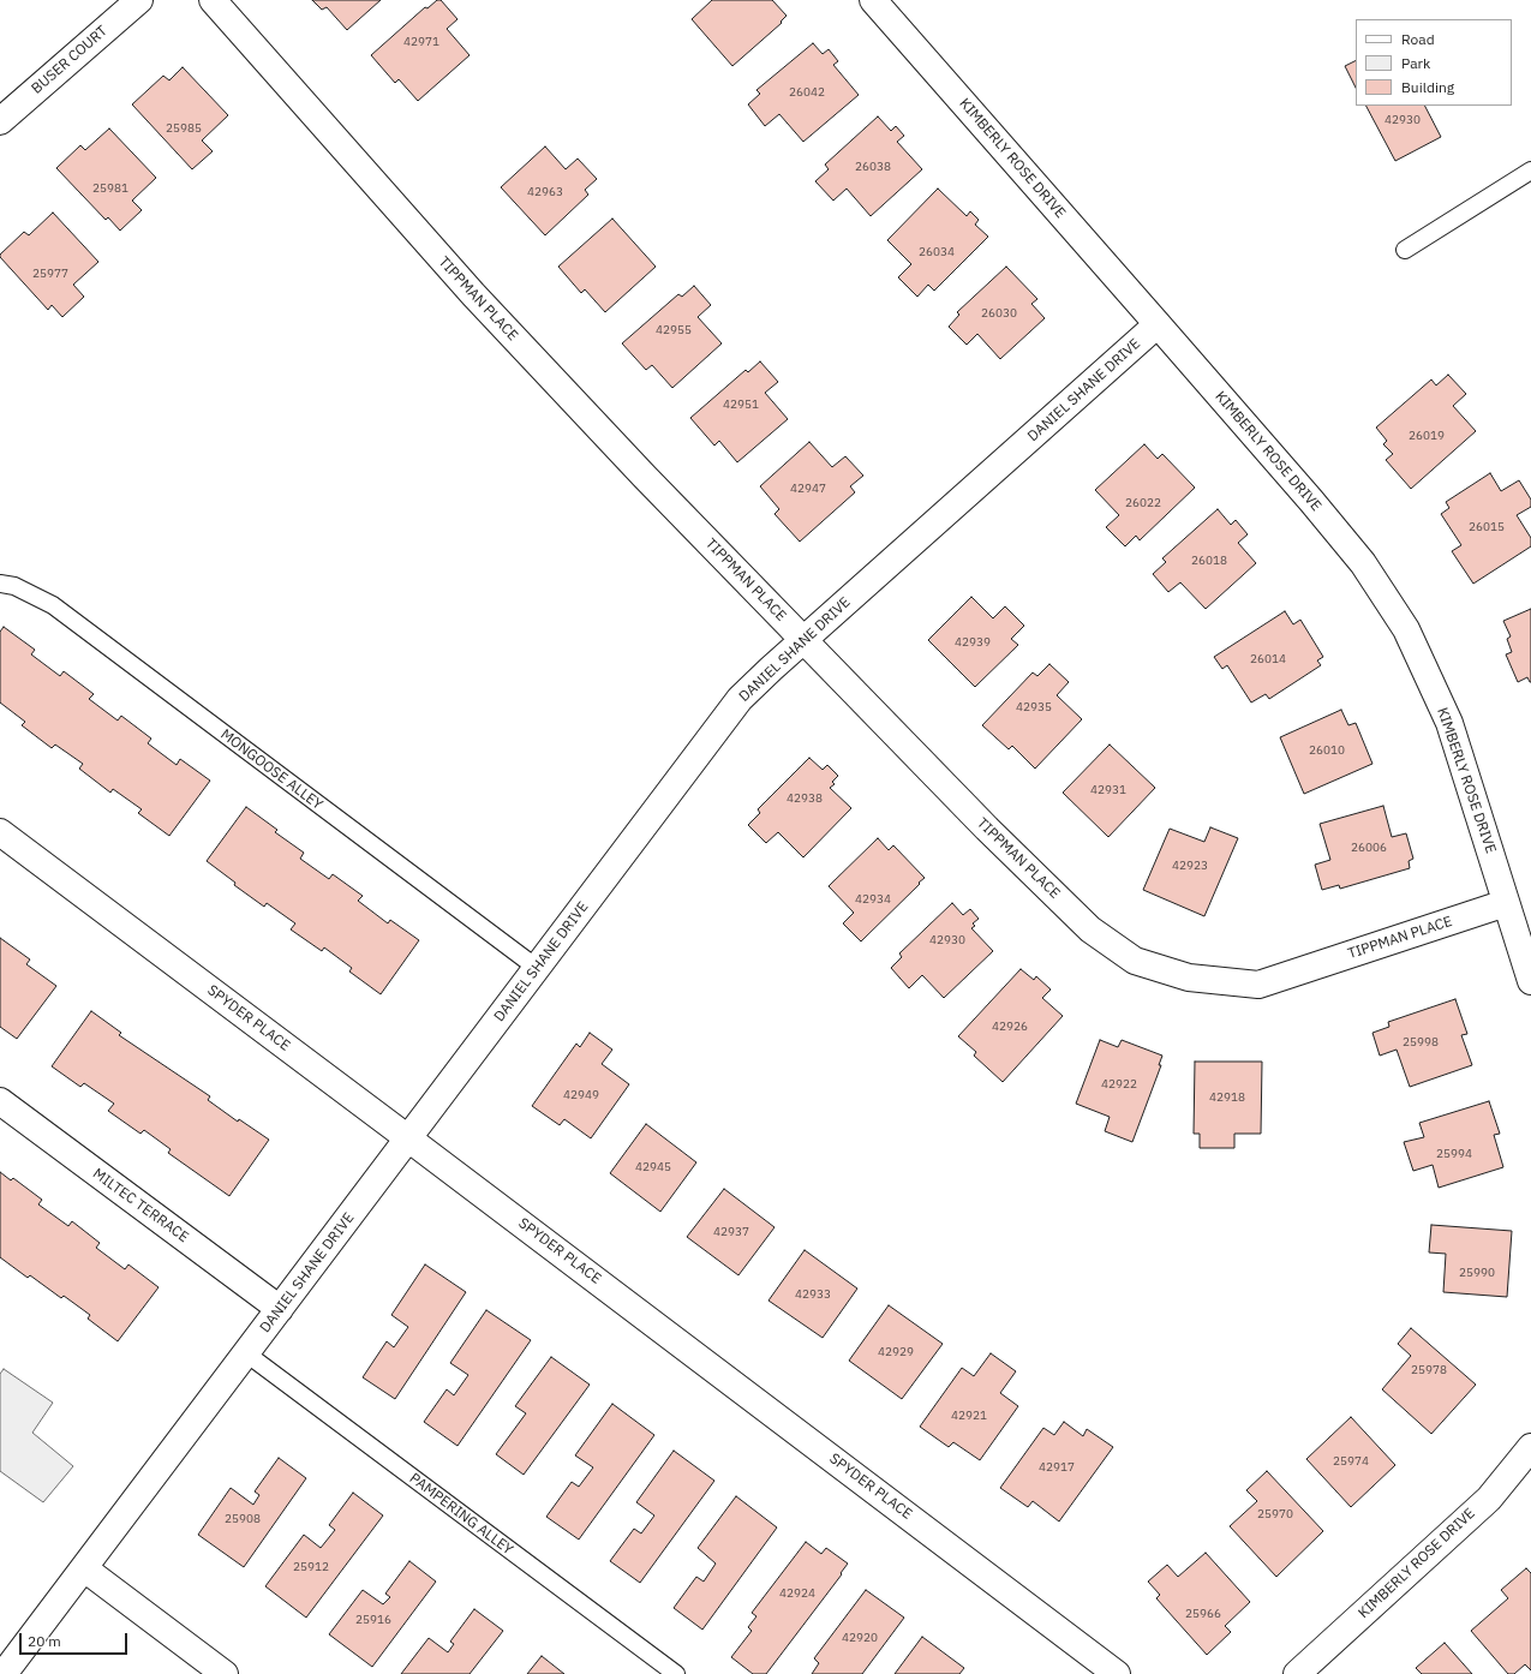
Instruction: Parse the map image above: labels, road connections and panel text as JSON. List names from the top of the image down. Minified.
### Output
{"streets":{"street":["BUSER COURT","KIMBERLY ROSE DRIVE","TIPPMAN PLACE","DANIEL SHANE DRIVE","SPYDER PLACE","MILTEC TERRACE"],"lane":["MONGOOSE ALLEY","PAMPERING ALLEY"]},"crossings":[["KIMBERLY ROSE DRIVE","TIPPMAN PLACE"],["KIMBERLY ROSE DRIVE","DANIEL SHANE DRIVE"],["TIPPMAN PLACE","DANIEL SHANE DRIVE"],["DANIEL SHANE DRIVE","MONGOOSE ALLEY"],["DANIEL SHANE DRIVE","SPYDER PLACE"],["DANIEL SHANE DRIVE","MILTEC TERRACE"],["DANIEL SHANE DRIVE","PAMPERING ALLEY"]],"house_numbers":["42971","26042","42930","25985","26038","25981","42963","26034","25977","26030","42955","42951","26019","42947","26022","26015","26018","42939","26014","42935","26010","42931","42938","26006","42923","42934","42930","42926","25998","42922","42949","42918","25994","42945","42937","25990","42933","42929","25978","42921","25974","42917","25970","25908","25912","42924","25966","25916","42920"],"legend":["Road","Park","Building"],"scale_bar":"20 m"}
